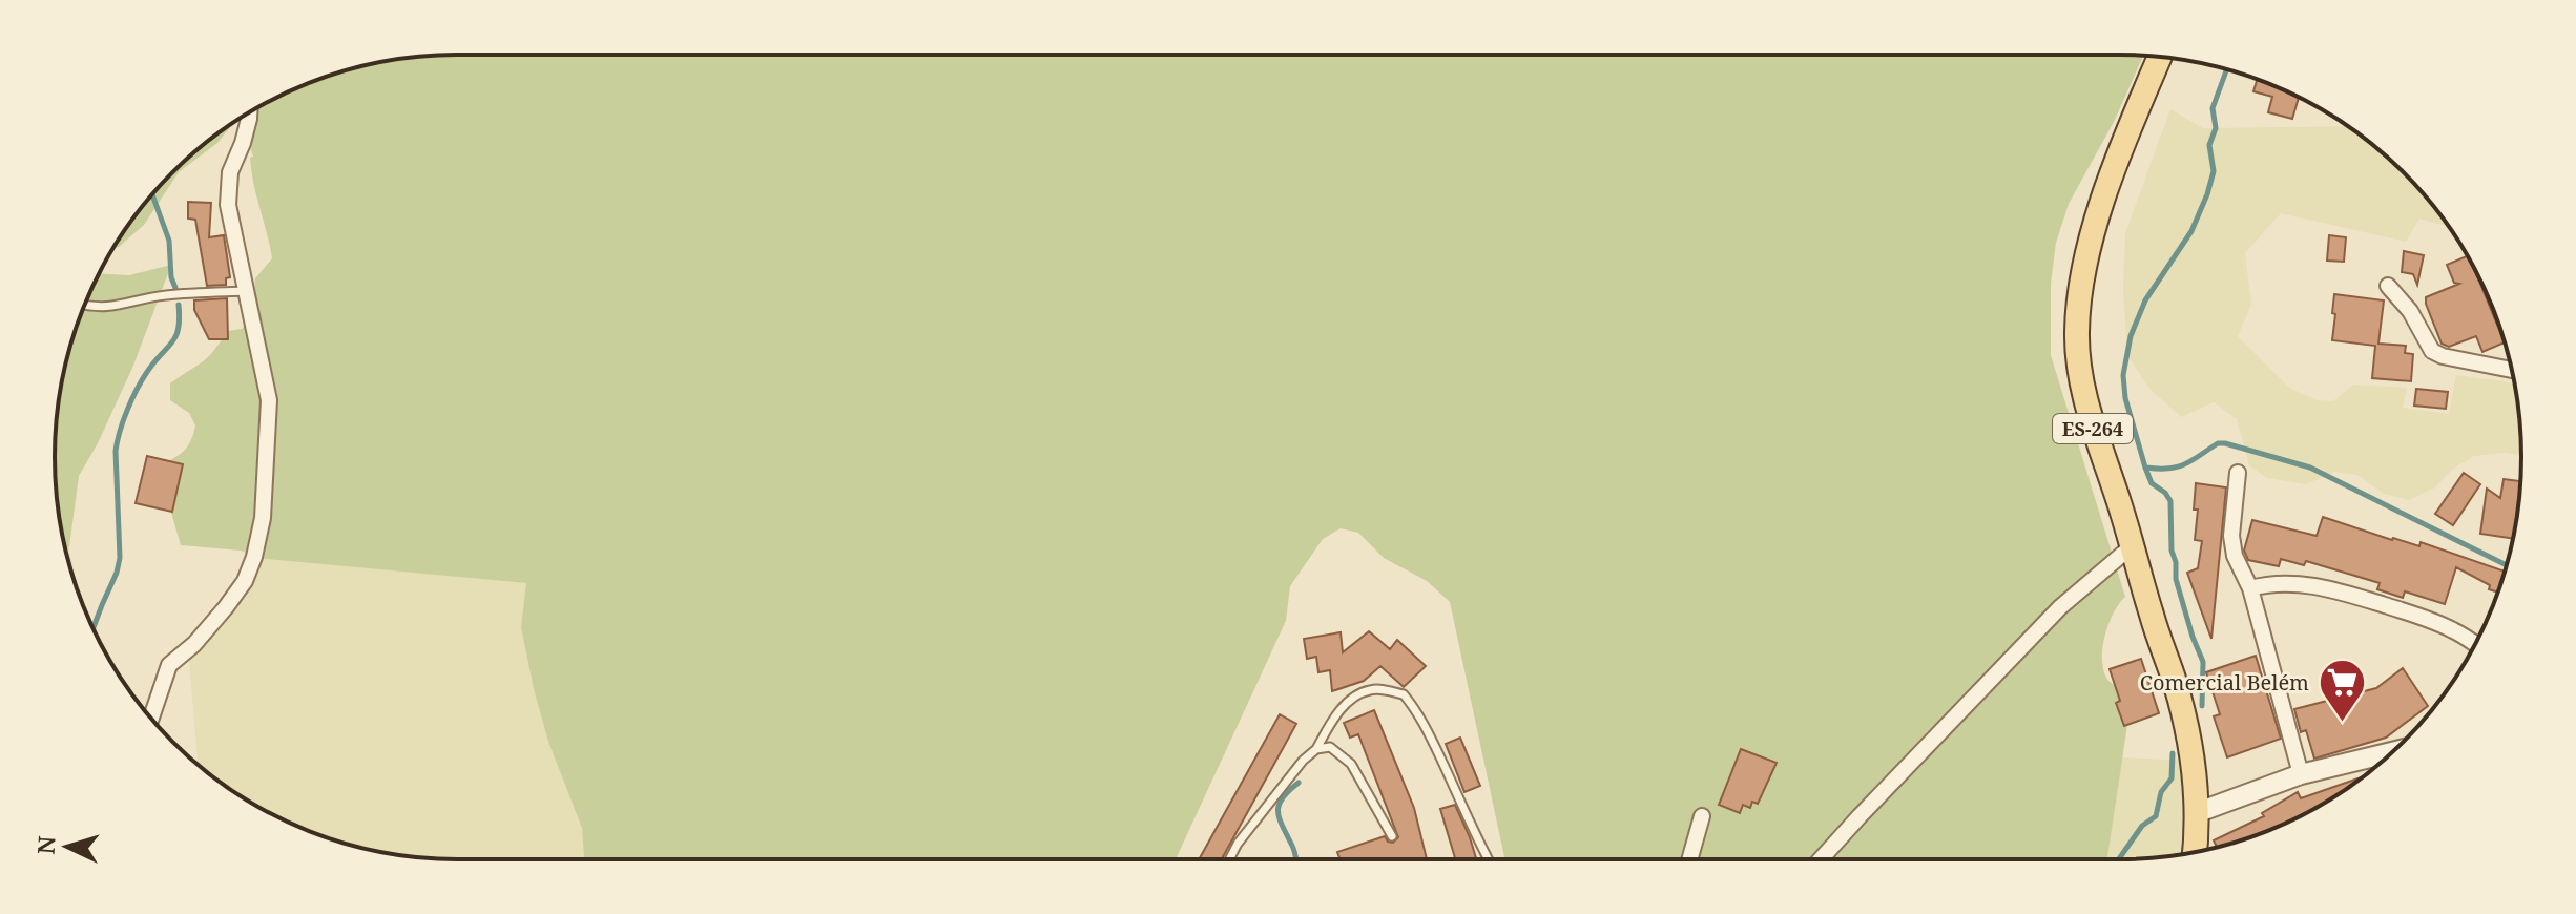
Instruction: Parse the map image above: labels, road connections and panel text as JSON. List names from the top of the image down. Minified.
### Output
{"streets":{"main road":["ES-264"]},"places":{"supermarket":["Comercial Belém"]},"north":"left"}
